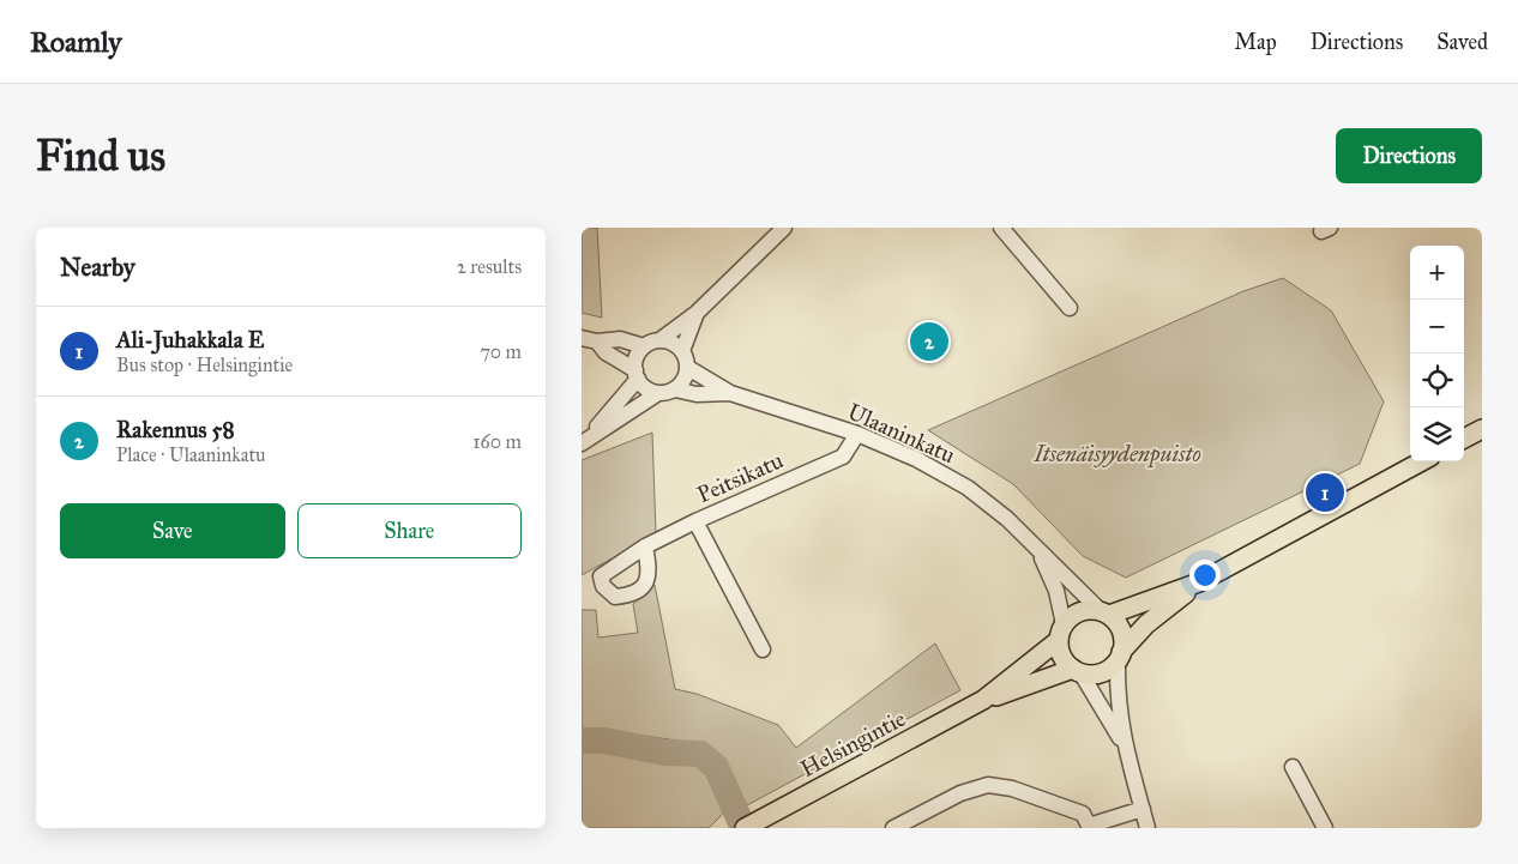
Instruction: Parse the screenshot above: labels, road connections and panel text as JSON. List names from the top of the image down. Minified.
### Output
{"streets":{"main road":["Helsingintie"],"street":["Ulaaninkatu","Peitsikatu"]},"crossings":[["Ulaaninkatu","Peitsikatu"],["Ulaaninkatu","Helsingintie"]],"parks":["Itsenäisyydenpuisto"],"page":{"header":"Roamly","nav":["Map","Directions","Saved"],"buttons":["Directions",["Save","Share"]],"title":"Find us","heading":["Nearby","2 results"],"map_buttons":["+","−"],"list":[{"mark":"1","name":"Ali-Juhakkala E","note":"Bus stop · Helsingintie","value":"70 m"},{"mark":"2","name":"Rakennus 58","note":"Place · Ulaaninkatu","value":"160 m"}],"pins":["2","1"]}}
